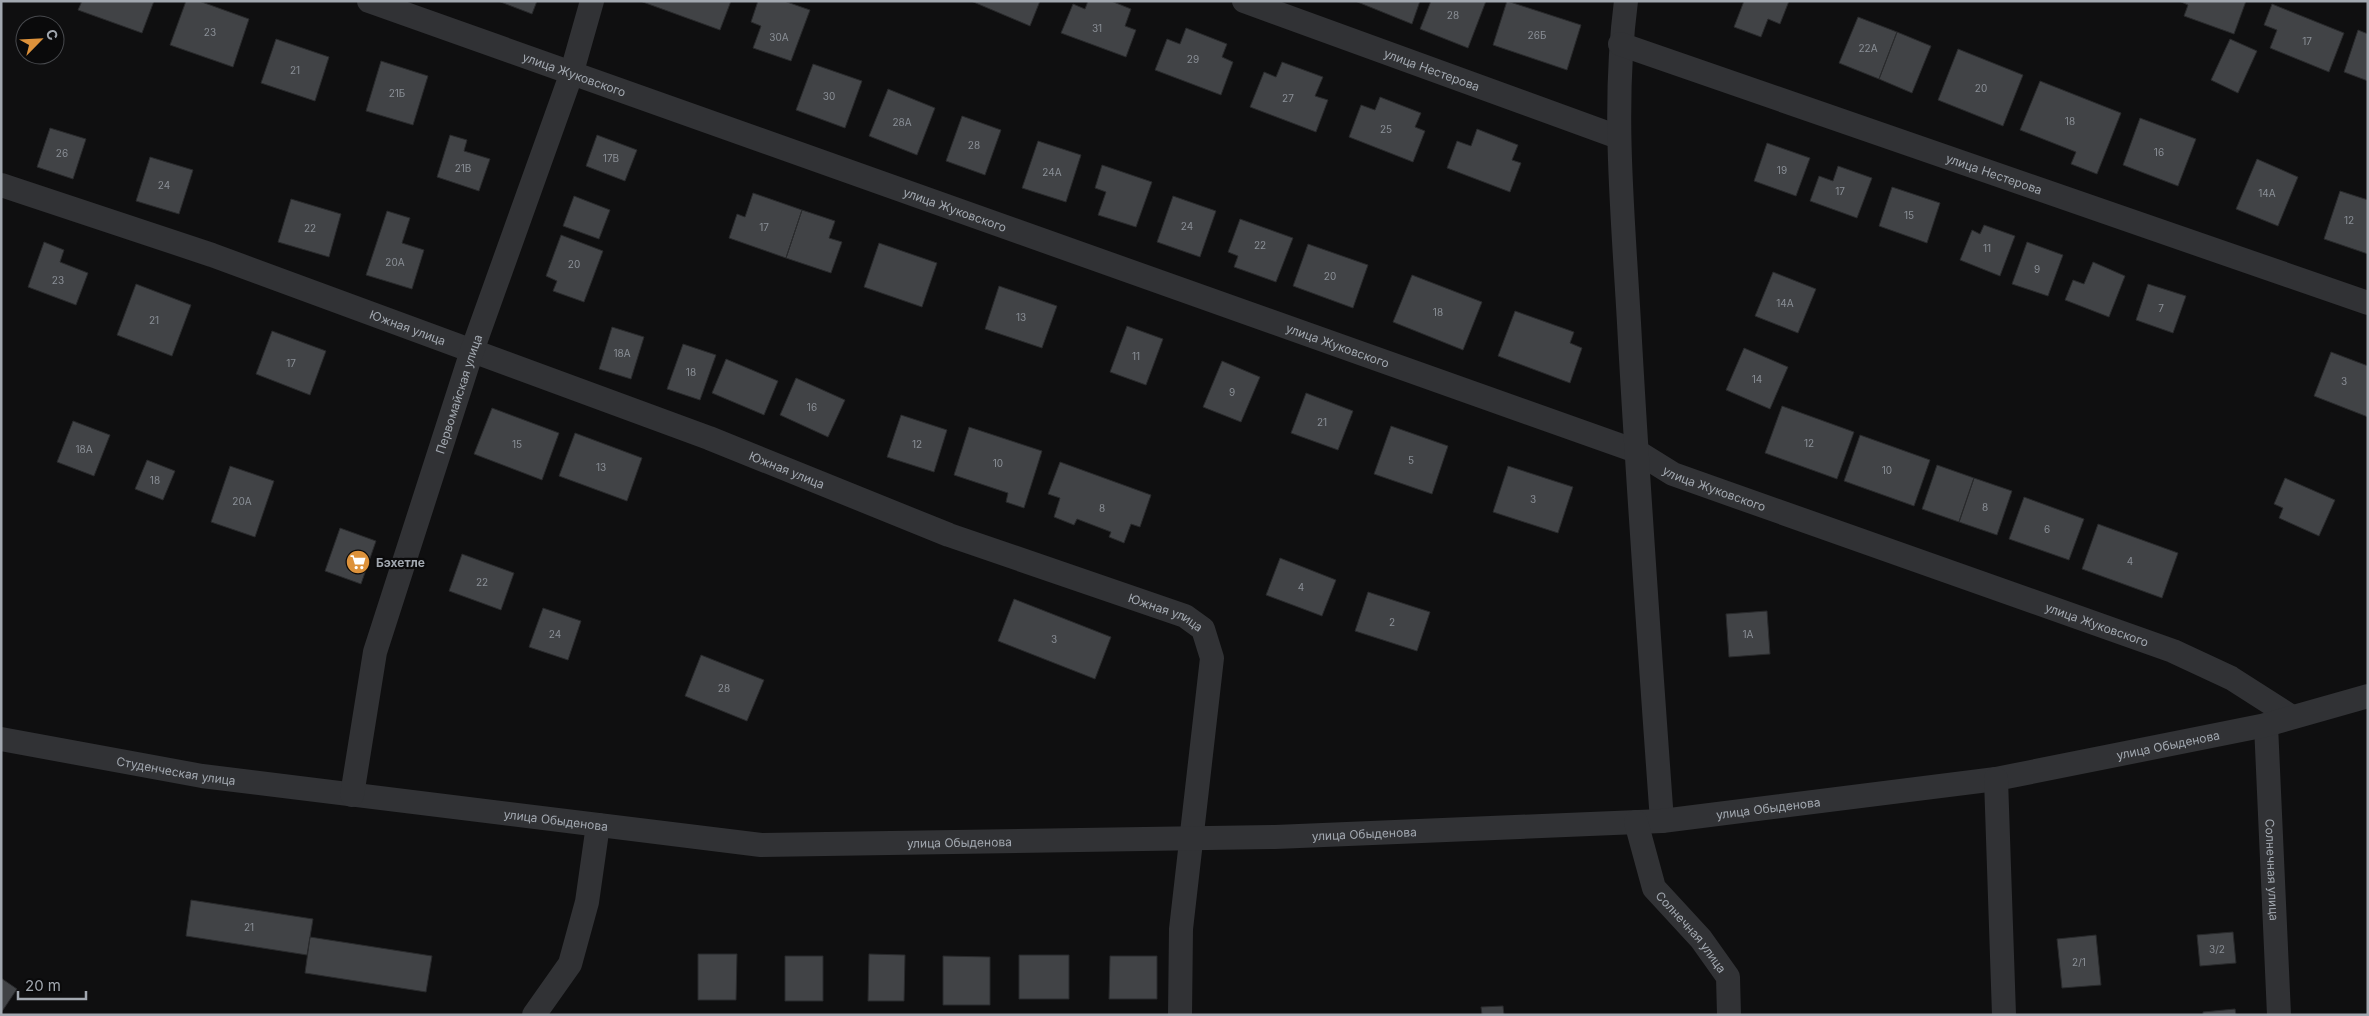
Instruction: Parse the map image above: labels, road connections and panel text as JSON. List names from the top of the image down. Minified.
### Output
{"streets":{"street":["улица Нестерова","улица Жуковского","Южная улица","Первомайская улица","улица Обыденова","Студенческая улица","Солнечная улица"]},"crossings":[["улица Жуковского","Первомайская улица"],["улица Жуковского","улица Обыденова"],["Южная улица","Первомайская улица"],["Южная улица","улица Обыденова"],["Первомайская улица","улица Обыденова"],["Первомайская улица","Студенческая улица"],["улица Обыденова","Студенческая улица"],["улица Обыденова","Солнечная улица"]],"places":{"supermarket":["Бэхетле"]},"house_numbers":["28","31","23","26Б","30А","17","22А","29","21","20","21Б","30","27","18","28А","25","28","16","26","17В","21В","19","24А","24","17","14А","15","12","24","17","22","22","11","20А","20","9","20","23","14А","7","18","13","21","18А","11","17","18","14","3","9","16","21","12","15","12","18А","5","10","13","10","18","3","20А","8","8","6","4","22","4","2","24","1А","3","28","21","3/2","2/1"],"scale_bar":"20 m","north":"top right"}
